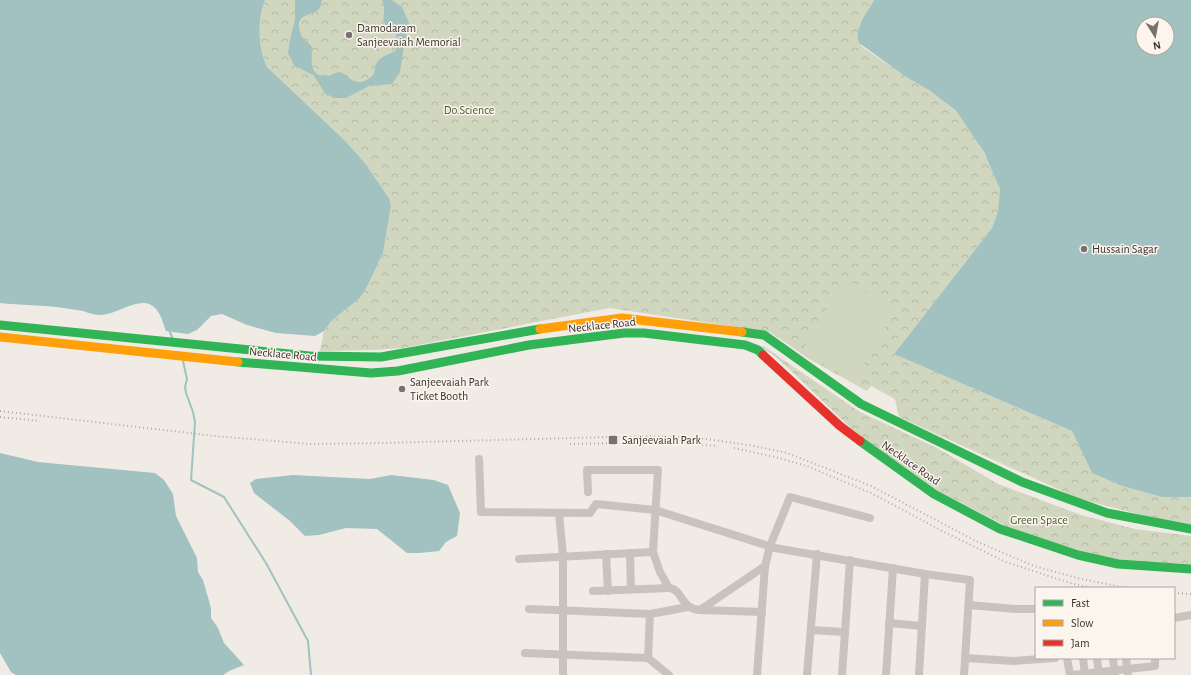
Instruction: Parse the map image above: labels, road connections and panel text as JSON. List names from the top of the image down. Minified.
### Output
{"streets":{"main road":["Necklace Road"]},"parks":["Do.Science","Green Space"],"places":{"other":["Damodaram Sanjeevaiah Memorial","Hussain Sagar","Sanjeevaiah Park Ticket Booth"],"transit":["Sanjeevaiah Park"]},"legend":["Fast","Slow","Jam"],"north":"bottom"}
